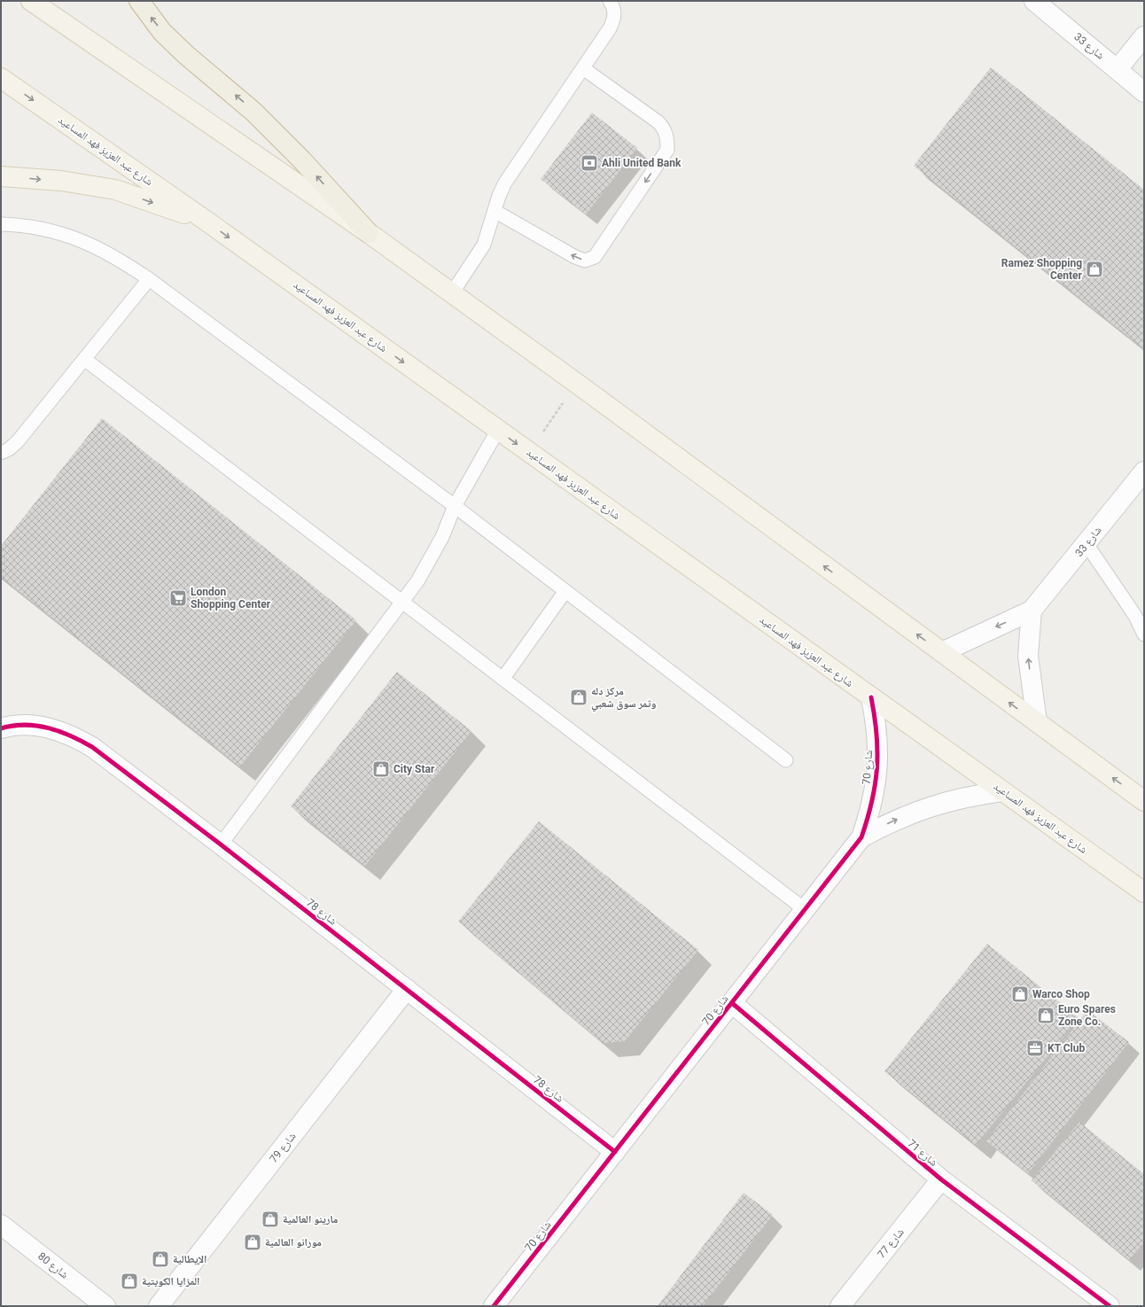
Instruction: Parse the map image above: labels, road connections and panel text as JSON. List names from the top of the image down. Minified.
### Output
{"streets":{"main road":["شارع عبد العزيز فهد المساعيد"],"street":["شارع 33","شارع 70","شارع 78","شارع 79","شارع 71","شارع 77","شارع 80"]},"crossings":[["شارع عبد العزيز فهد المساعيد","شارع 70"],["شارع 70","شارع 78"],["شارع 70","شارع 71"],["شارع 78","شارع 79"],["شارع 71","شارع 77"]],"places":{"bank":["Ahli United Bank"],"shop":["Ramez Shopping Center","مركز دله وتمر سوق شعبي","City Star","Warco Shop","Euro Spares Zone Co.","مارينو العالمية","مورانو العالمية","الإيطالية","المزايا الكويتية"],"supermarket":["London Shopping Center"],"office":["KT Club"]}}
